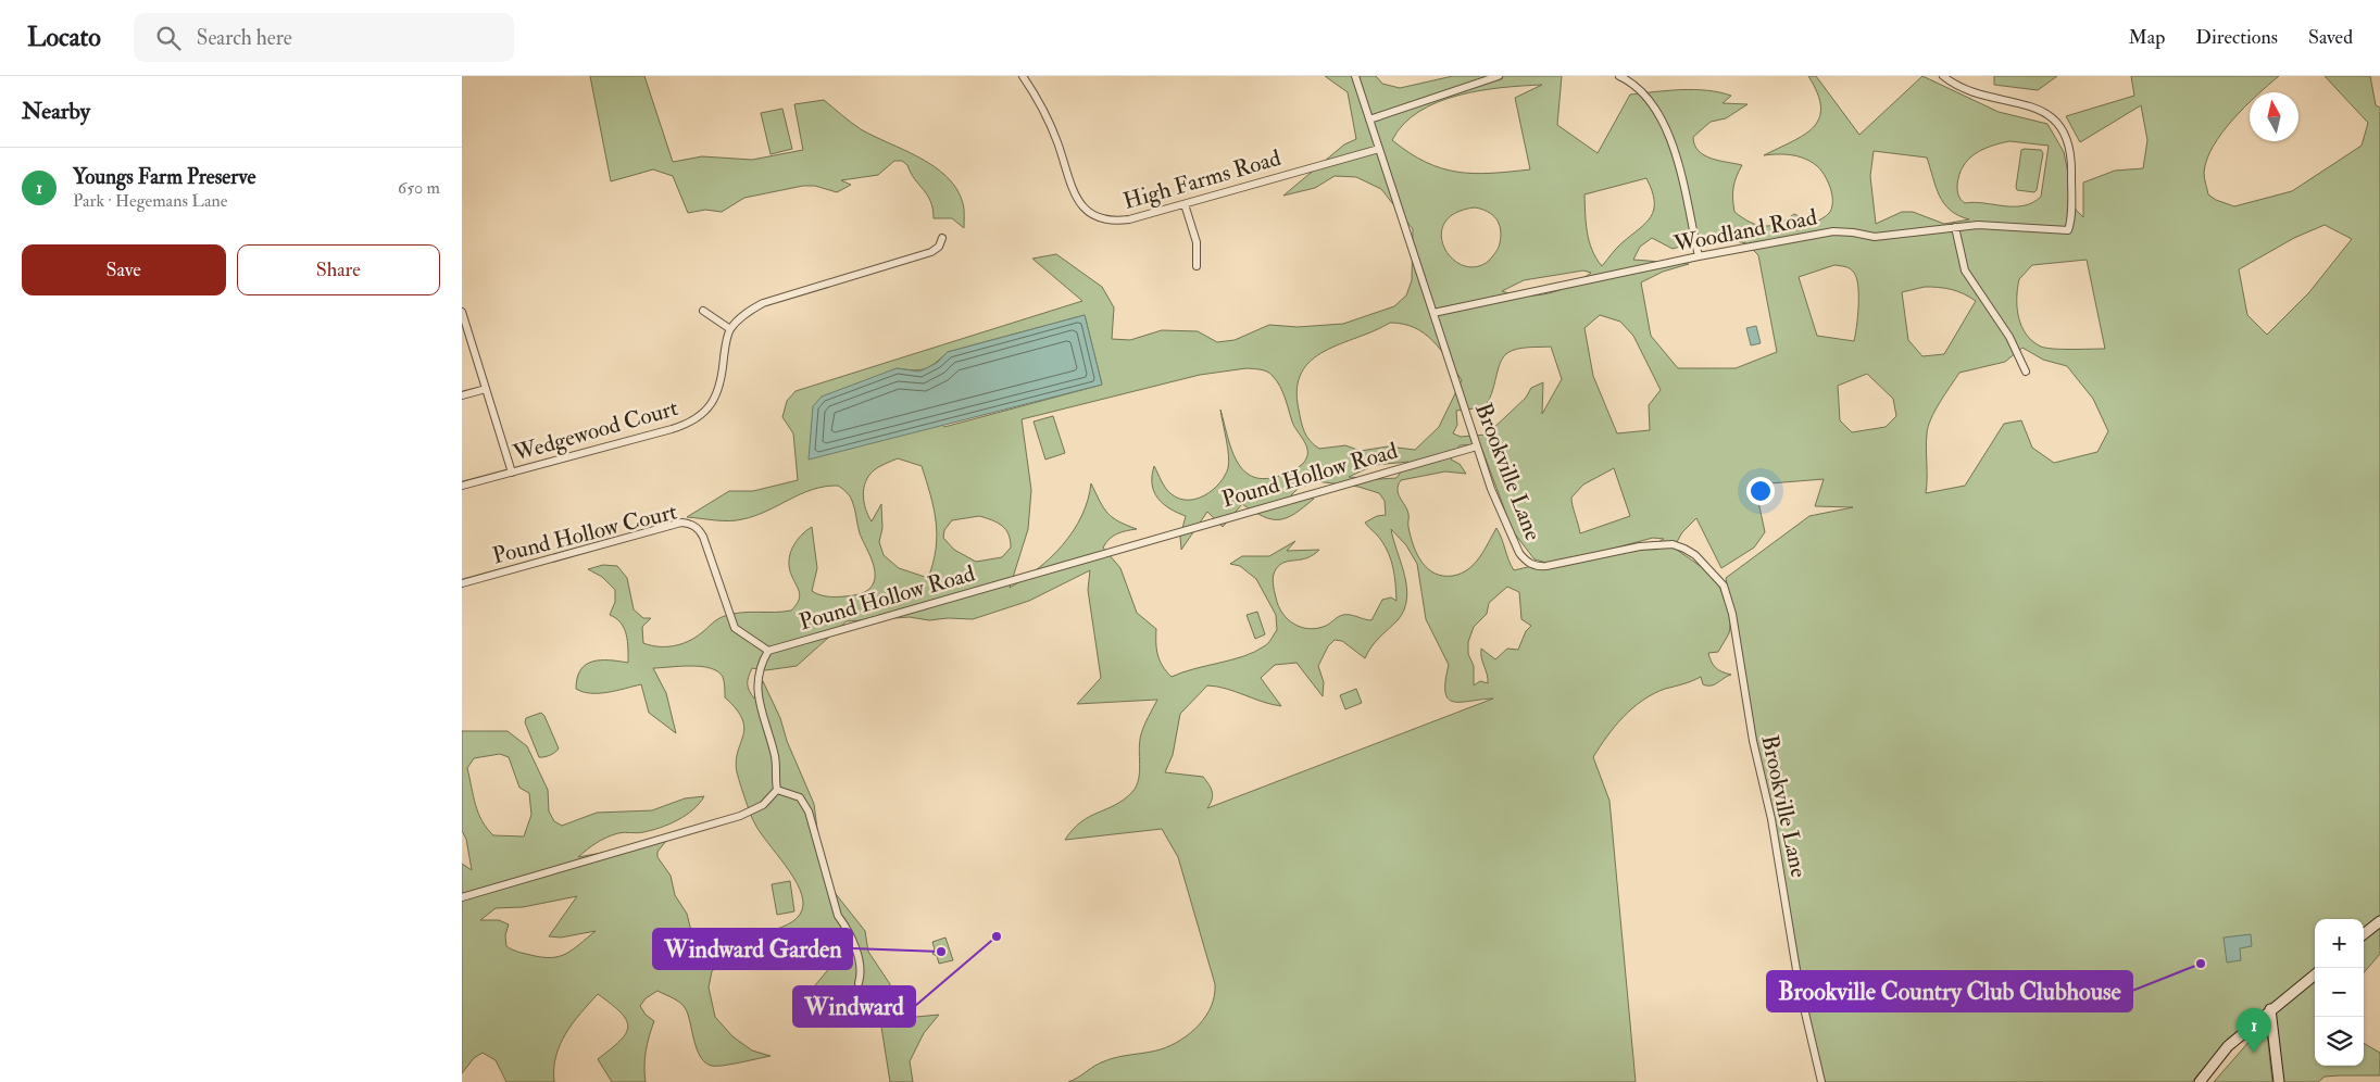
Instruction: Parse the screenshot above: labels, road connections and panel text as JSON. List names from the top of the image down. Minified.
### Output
{"streets":{"street":["High Farms Road","Woodland Road","Wedgewood Court","Brookville Lane","Pound Hollow Road","Pound Hollow Court"]},"crossings":[["High Farms Road","Brookville Lane"],["Woodland Road","Brookville Lane"],["Brookville Lane","Pound Hollow Road"],["Pound Hollow Road","Pound Hollow Court"]],"places":["Windward","Windward Garden","Brookville Country Club Clubhouse"],"north":"top","page":{"header":"Locato","search":"Search here","nav":["Map","Directions","Saved"],"heading":"Nearby","list":[{"mark":"1","name":"Youngs Farm Preserve","note":"Park · Hegemans Lane","value":"650 m"}],"buttons":["Save","Share"],"map_buttons":["+","−"],"pins":"1"}}
